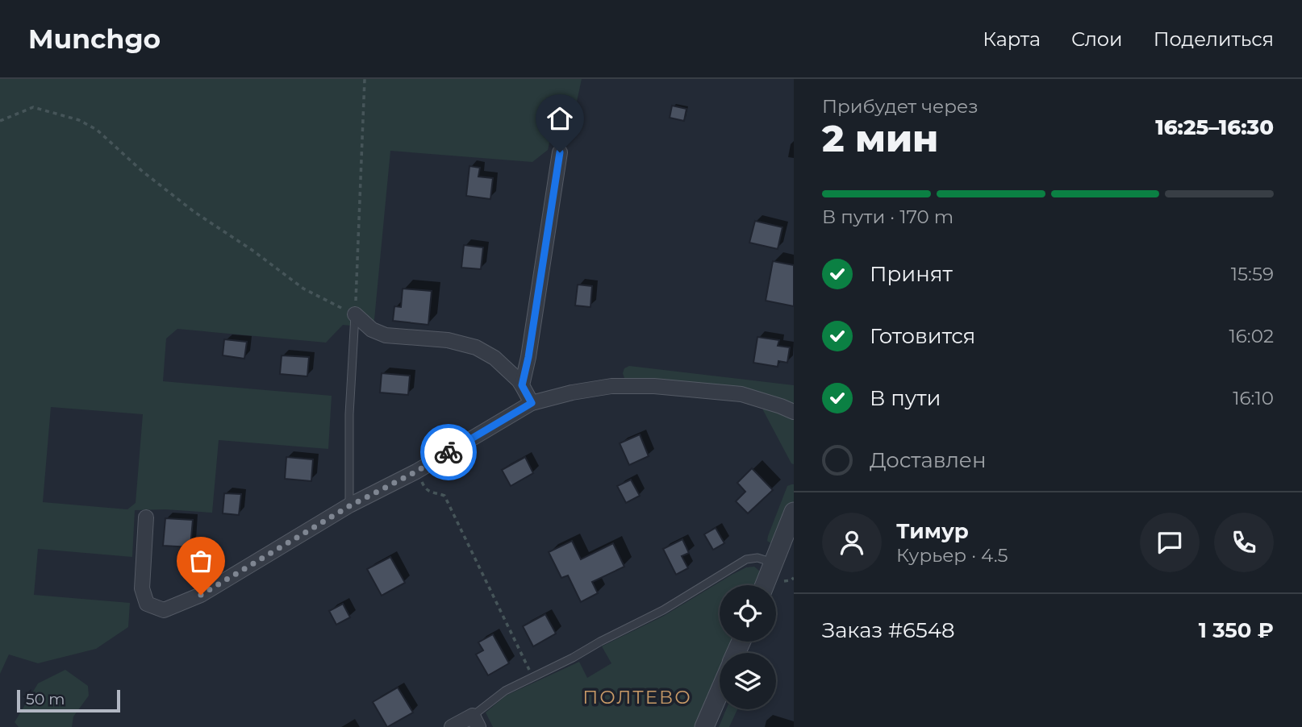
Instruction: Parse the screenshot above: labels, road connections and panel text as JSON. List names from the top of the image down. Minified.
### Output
{"districts":["ПОЛТЕВО"],"scale_bar":"50 m","page":{"header":"Munchgo","nav":["Карта","Слои","Поделиться"],"heading":["2 мин","Прибудет через","16:25–16:30"],"panel":["Тимур","Курьер · 4.5","Заказ #6548","1 350 ₽"],"bar":"В пути · 170 m","list":[["Принят","15:59"],["Готовится","16:02"],["В пути","16:10"],"Доставлен"],"scale":"50 m"}}
